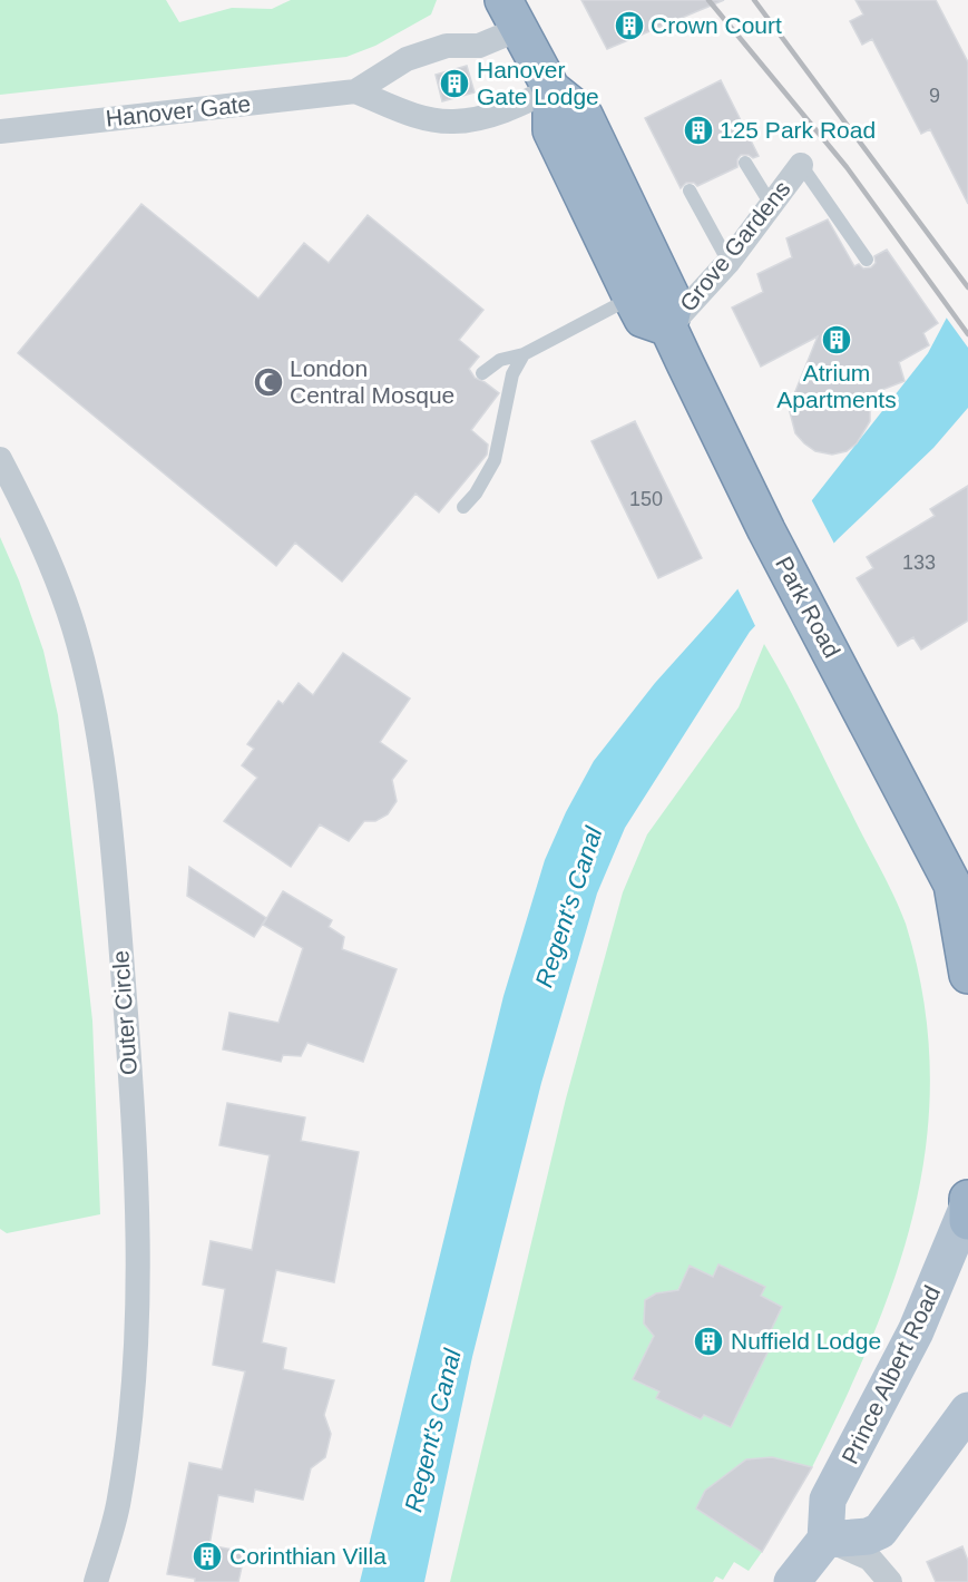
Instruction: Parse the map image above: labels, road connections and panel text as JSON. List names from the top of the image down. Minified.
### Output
{"streets":{"highway":["Park Road"],"main road":["Prince Albert Road"],"street":["Hanover Gate","Grove Gardens","Outer Circle"]},"crossings":[["Hanover Gate","Park Road"],["Grove Gardens","Park Road"]],"water":["Regent's Canal"],"places":{"building":["Crown Court","Hanover Gate Lodge","125 Park Road","Atrium Apartments","Nuffield Lodge","Corinthian Villa"],"mosque":["London Central Mosque"]},"house_numbers":["9","150","133"]}
